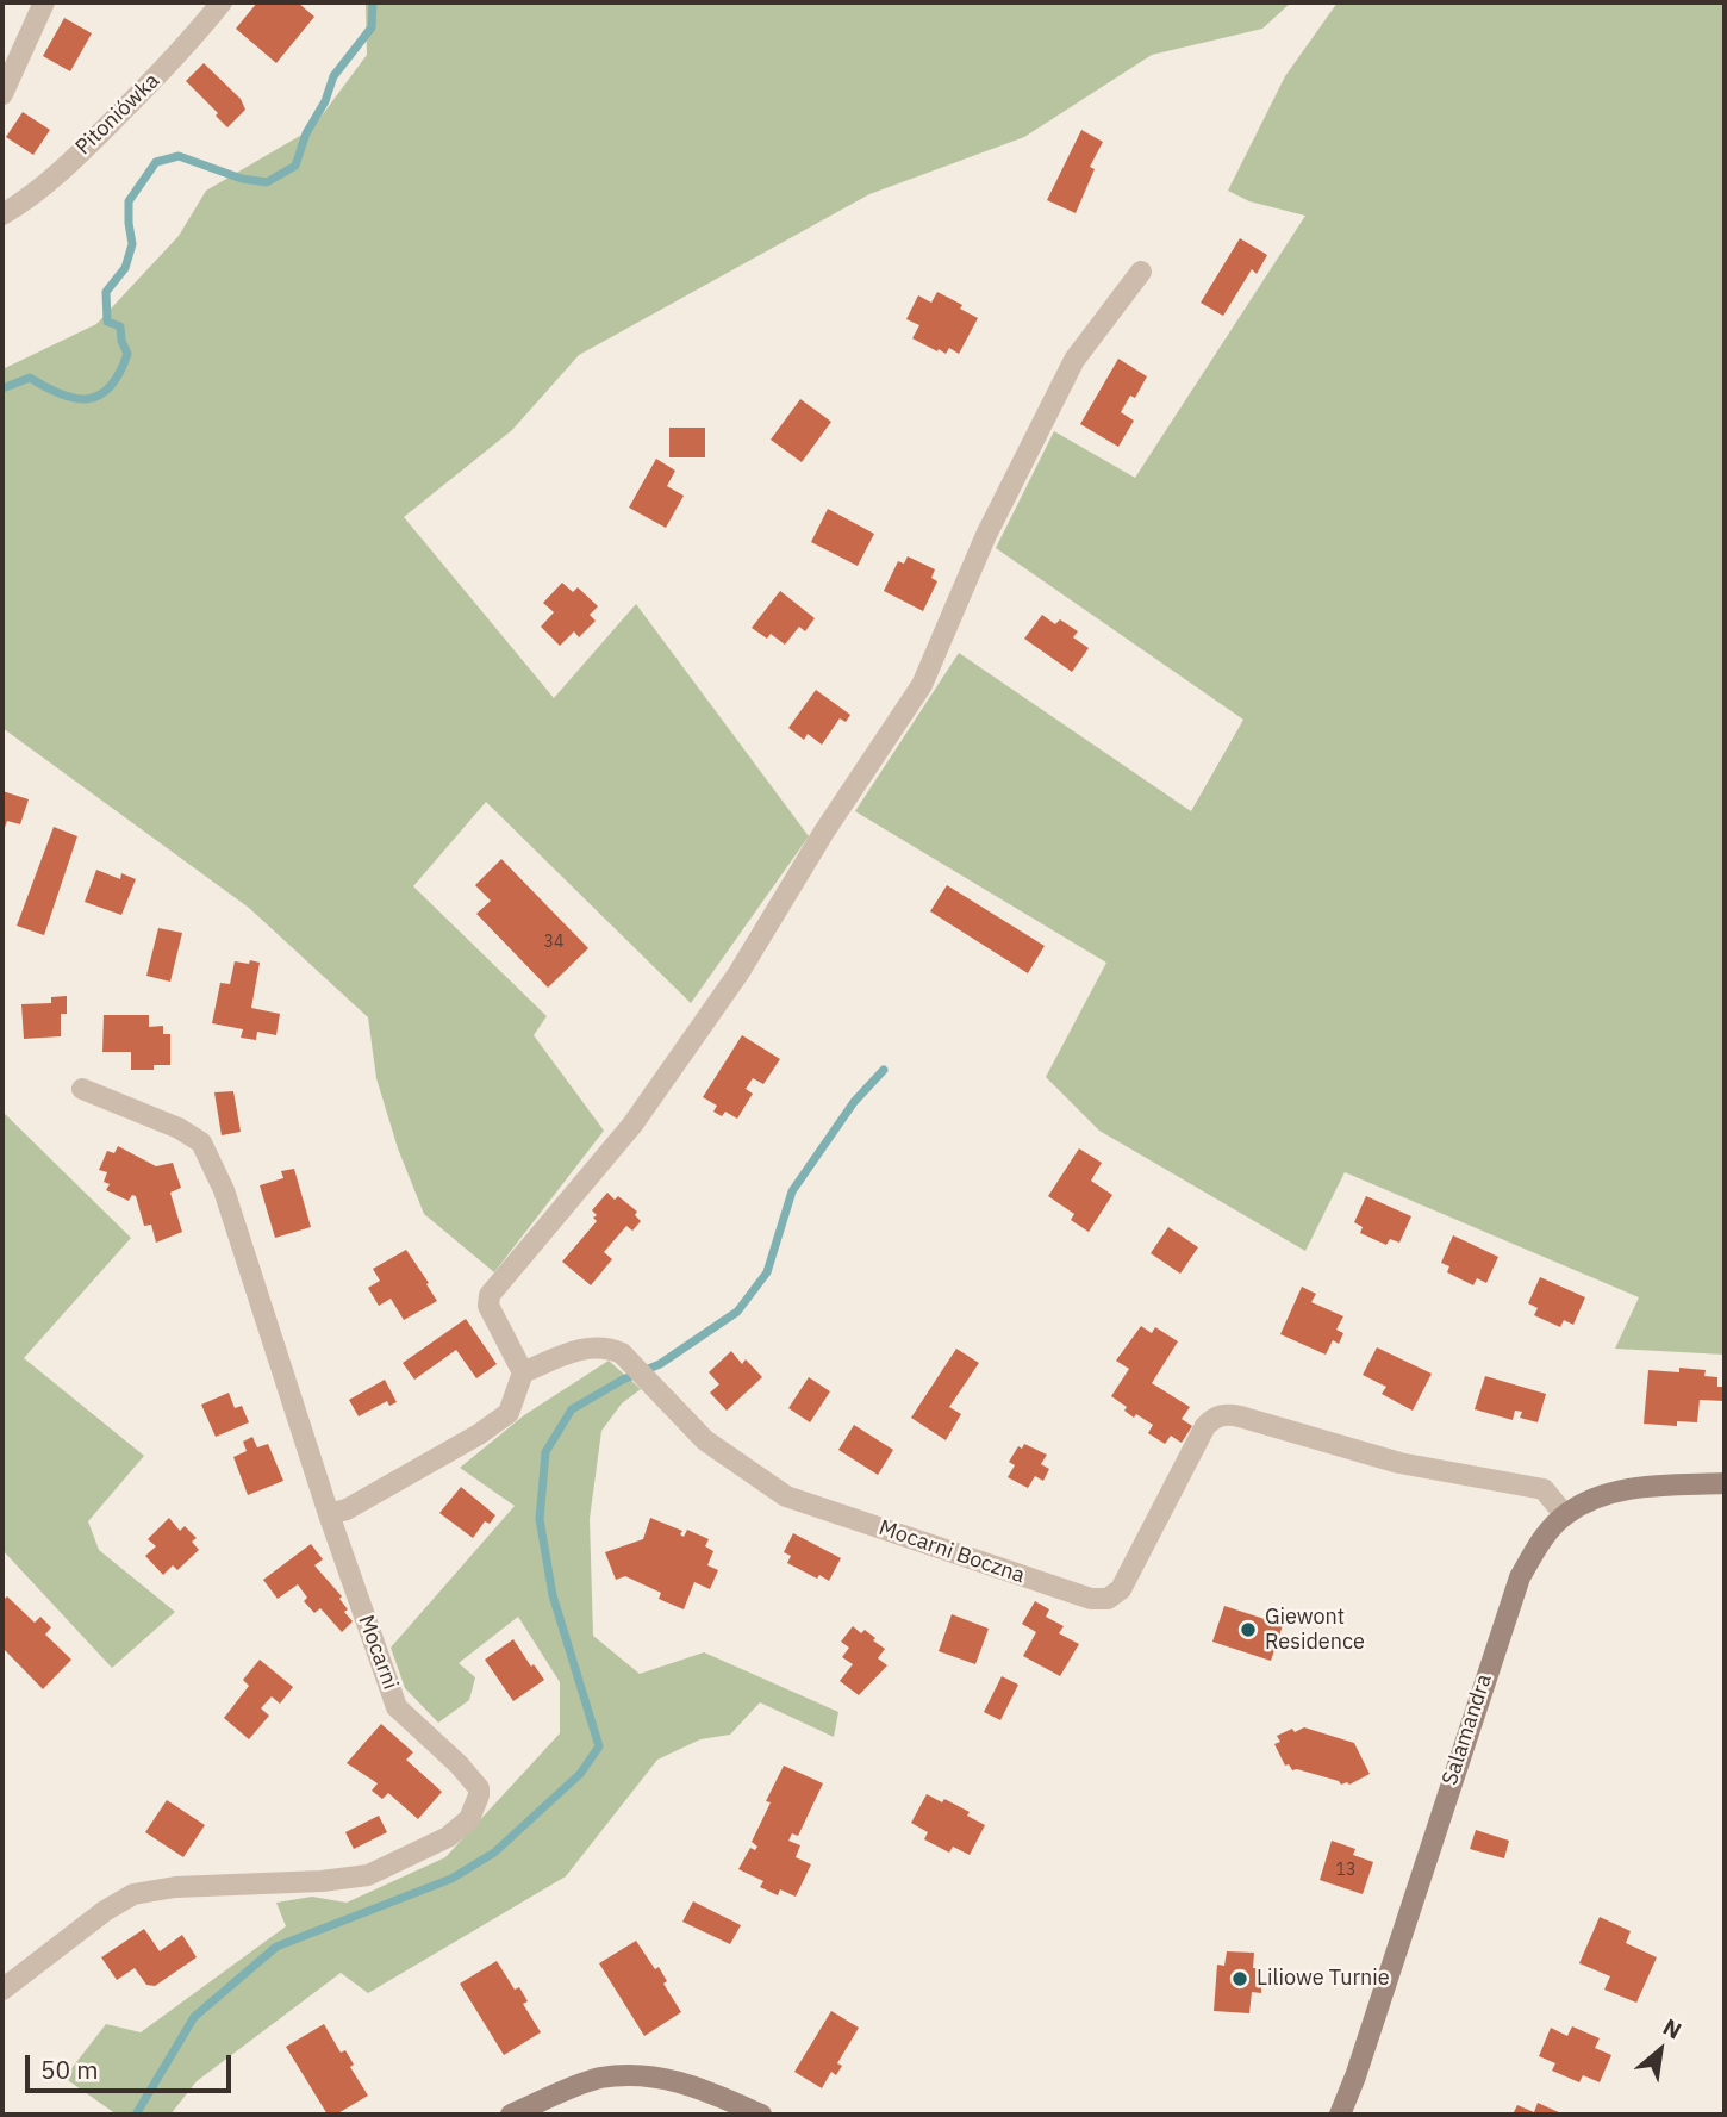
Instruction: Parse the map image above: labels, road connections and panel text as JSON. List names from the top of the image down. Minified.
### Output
{"streets":{"street":["Pitoniówka","Mocarni Boczna","Mocarni","Salamandra"]},"crossings":[["Mocarni Boczna","Salamandra"]],"places":["Giewont Residence","Liliowe Turnie"],"house_numbers":["34","13"],"scale_bar":"50 m","north":"top right"}
